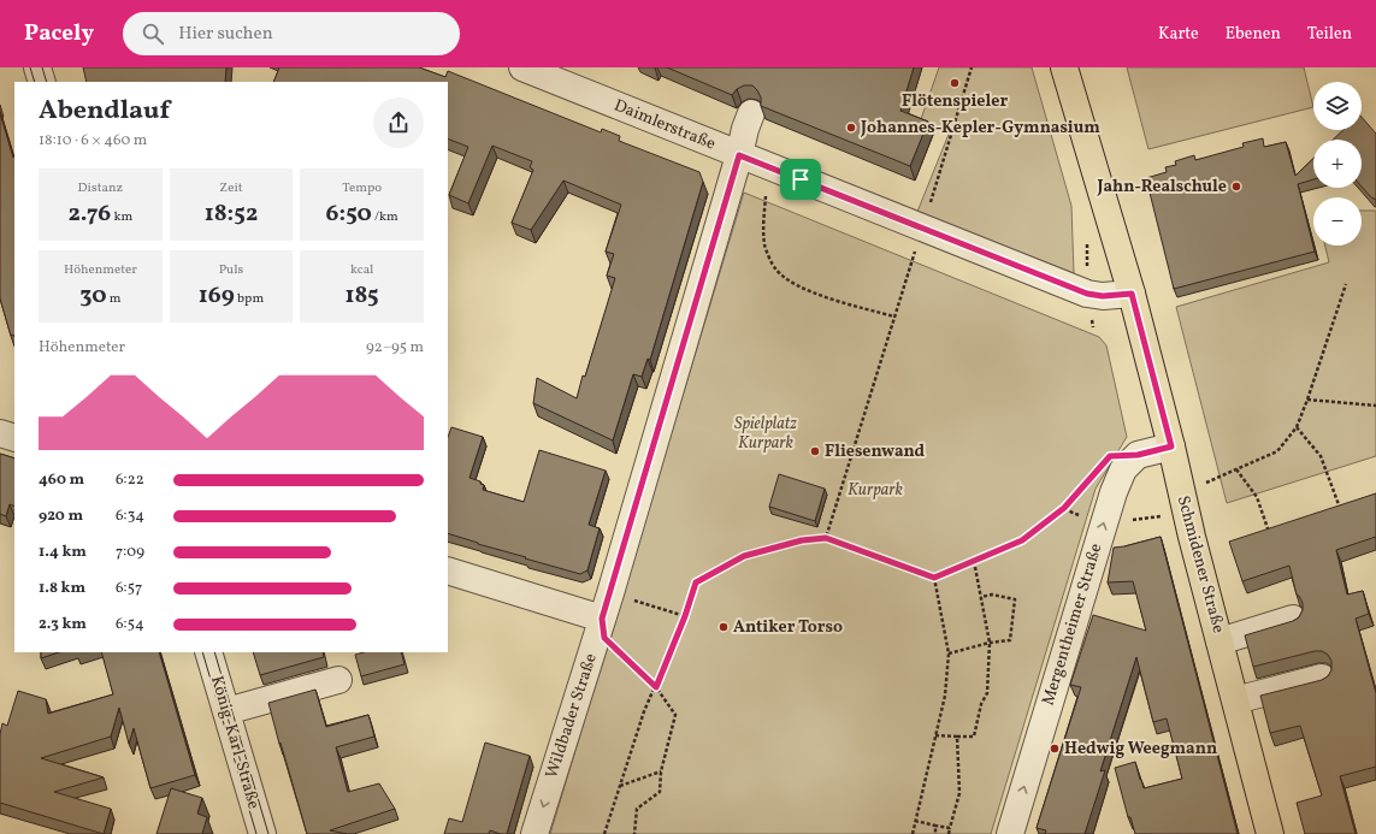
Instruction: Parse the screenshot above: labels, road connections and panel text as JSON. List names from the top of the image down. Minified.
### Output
{"streets":{"main road":["Schmidener Straße"],"street":["Daimlerstraße","Mergentheimer Straße","Wildbader Straße","König-Karl-Straße"]},"crossings":[["Daimlerstraße","Schmidener Straße"],["Daimlerstraße","Wildbader Straße"],["Schmidener Straße","Mergentheimer Straße"]],"one_way":["Mergentheimer Straße"],"parks":["Spielplatz Kurpark","Kurpark"],"places":["Flötenspieler","Johannes-Kepler-Gymnasium","Jahn-Realschule","Fliesenwand","Antiker Torso","Hedwig Weegmann"],"page":{"header":"Pacely","search":"Hier suchen","nav":["Karte","Ebenen","Teilen"],"map_buttons":["+","−"],"heading":["Abendlauf","18:10 · 6 × 460 m"],"stats":[["Distanz","2.76 km"],["Zeit","18:52"],["Tempo","6:50 /km"],["Höhenmeter","30 m"],["Puls","169 bpm"],["kcal","185"]],"chart":["Höhenmeter","92–95 m"],"list":[{"name":"460 m","note":"6:22"},{"name":"920 m","note":"6:34"},{"name":"1.4 km","note":"7:09"},{"name":"1.8 km","note":"6:57"},{"name":"2.3 km","note":"6:54"}]}}
